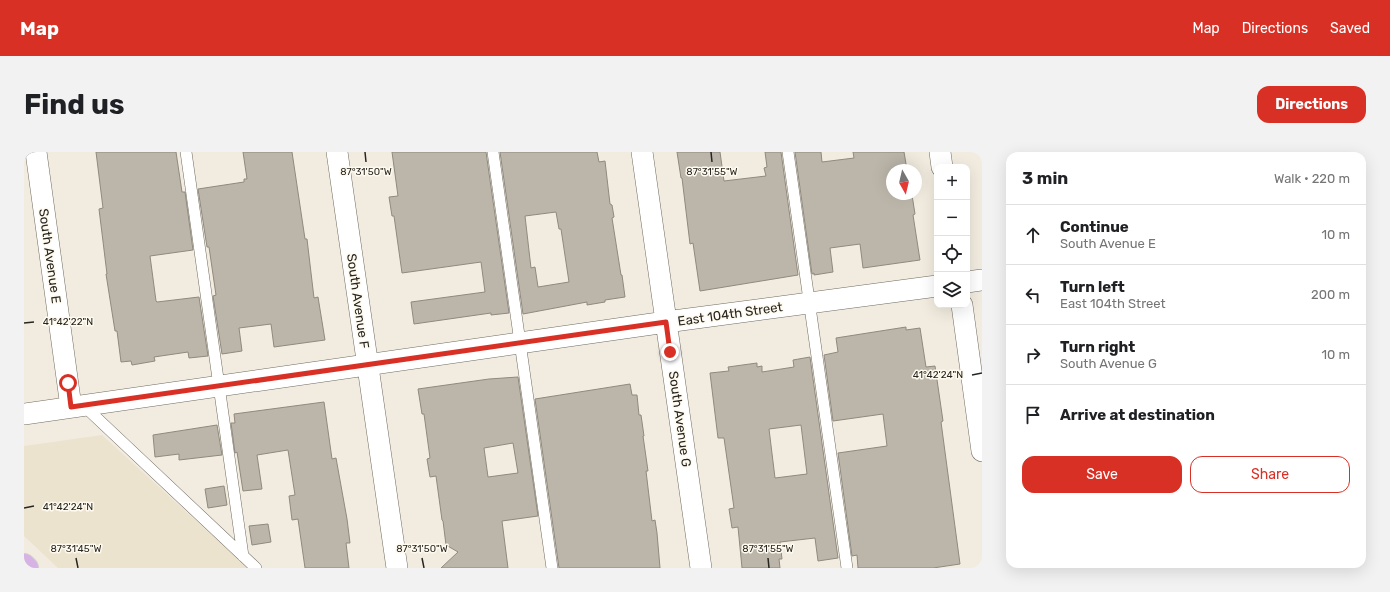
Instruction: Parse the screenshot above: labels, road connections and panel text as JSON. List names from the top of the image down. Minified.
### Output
{"streets":{"street":["South Avenue E","South Avenue F","East 104th Street","South Avenue G"]},"crossings":[["South Avenue E","East 104th Street"],["South Avenue F","East 104th Street"],["East 104th Street","South Avenue G"]],"north":"bottom","page":{"header":"Map","nav":["Map","Directions","Saved"],"buttons":["Directions",["Save","Share"]],"title":"Find us","heading":["3 min","Walk · 220 m"],"map_buttons":["+","−"],"list":[["Continue","South Avenue E","10 m"],["Turn left","East 104th Street","200 m"],["Turn right","South Avenue G","10 m"],"Arrive at destination"]},"coordinates":["87°31'50\"W","87°31'55\"W","41°42'22\"N","41°42'24\"N","87°31'45\"W"]}
